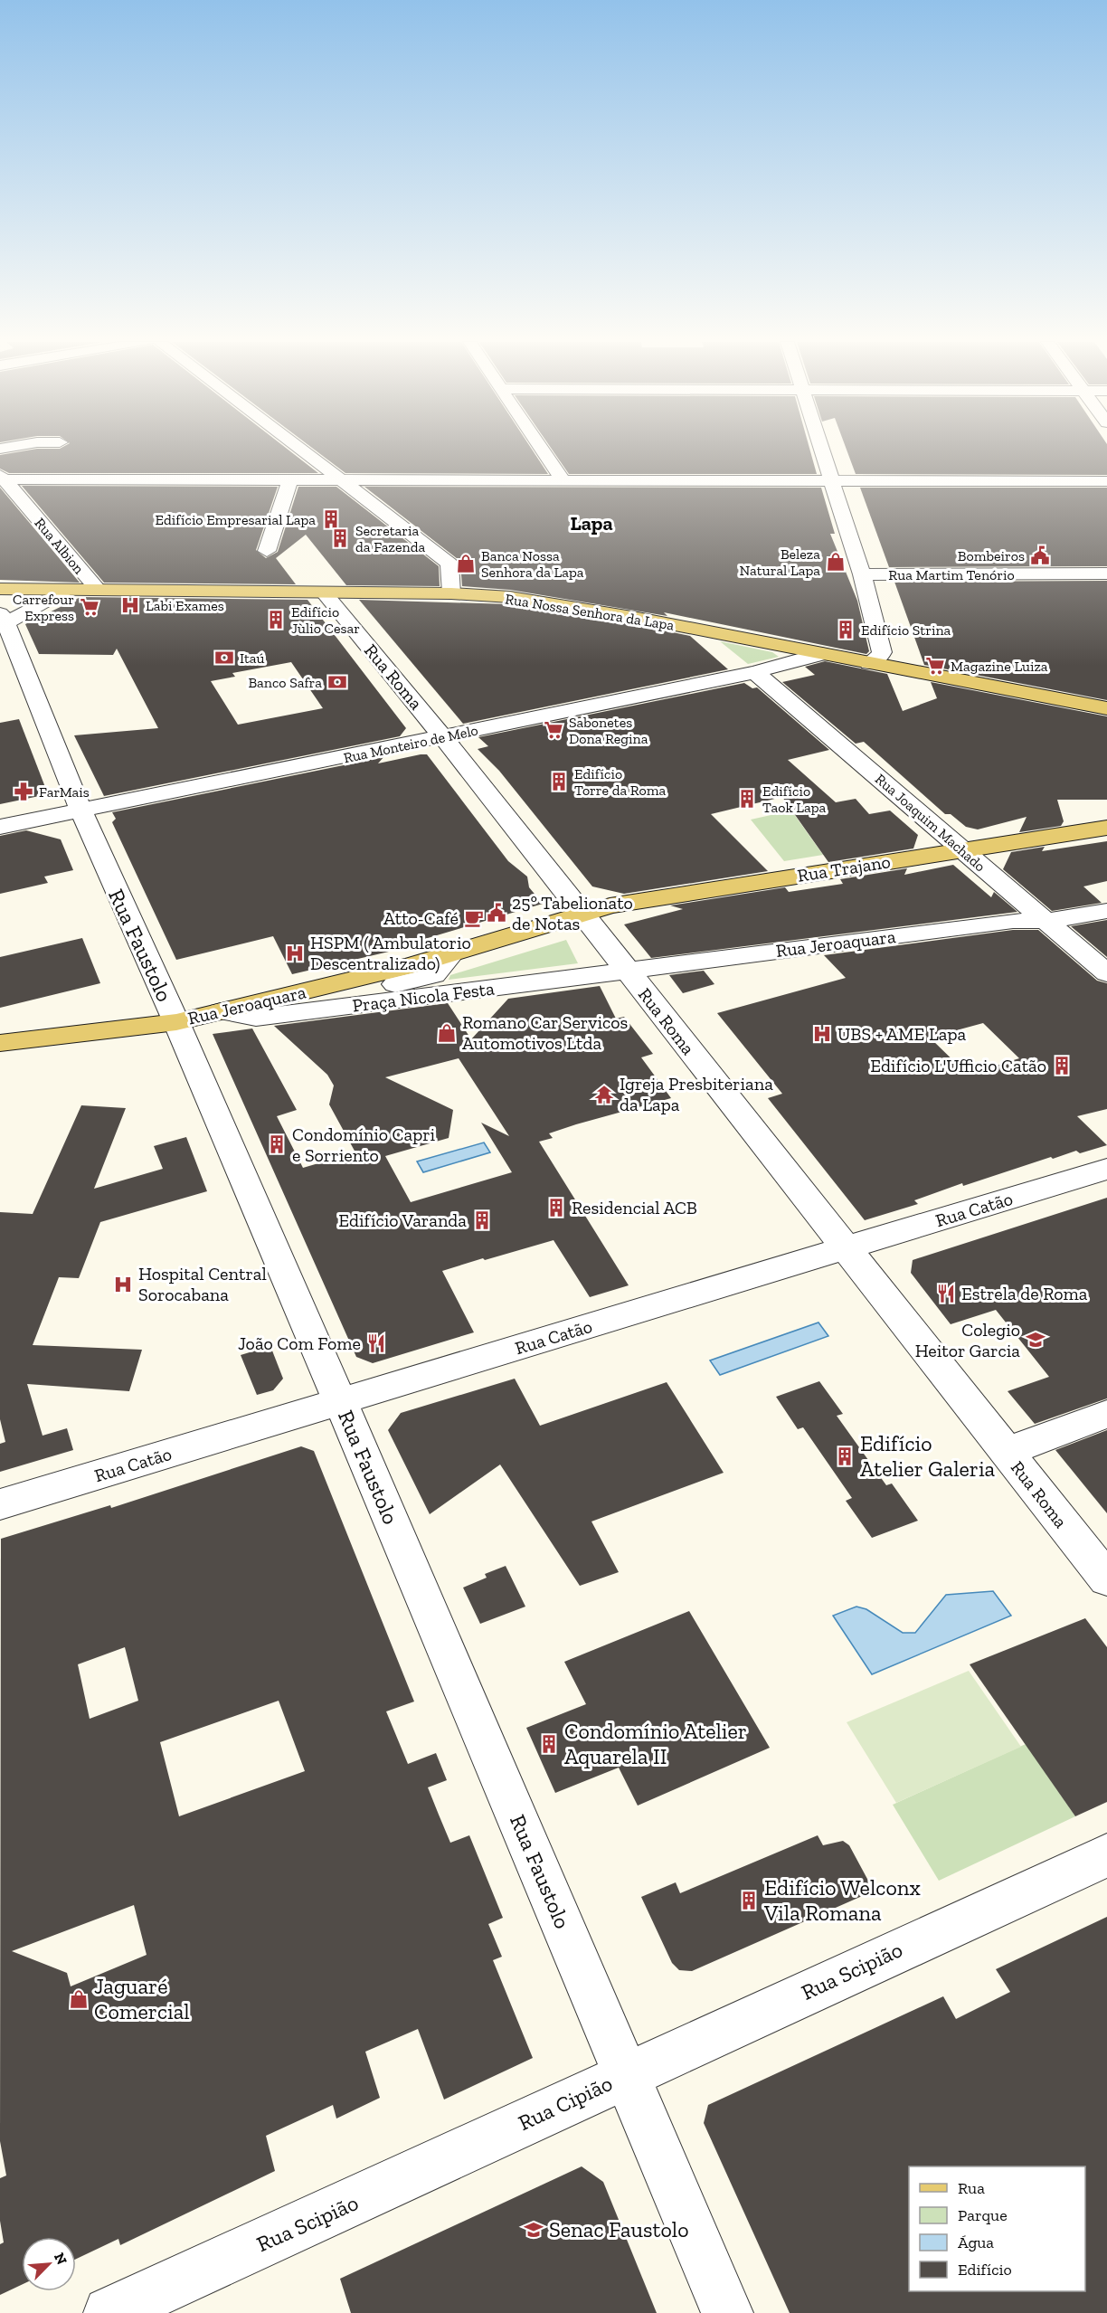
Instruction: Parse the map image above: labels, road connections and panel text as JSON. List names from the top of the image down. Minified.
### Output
{"streets":{"main road":["Rua Nossa Senhora da Lapa","Rua Trajano","Rua Jeroaquara"],"street":["Rua Albion","Rua Martim Tenório","Rua Roma","Rua Monteiro de Melo","Rua Joaquim Machado","Rua Faustolo","Praça Nicola Festa","Rua Catão","Rua Scipião","Rua Cipião"]},"crossings":[["Rua Albion","Rua Nossa Senhora da Lapa"],["Rua Nossa Senhora da Lapa","Rua Roma"],["Rua Nossa Senhora da Lapa","Rua Monteiro de Melo"],["Rua Nossa Senhora da Lapa","Rua Faustolo"],["Rua Roma","Rua Monteiro de Melo"],["Rua Roma","Rua Trajano"],["Rua Roma","Rua Jeroaquara"],["Rua Roma","Praça Nicola Festa"],["Rua Roma","Rua Catão"],["Rua Monteiro de Melo","Rua Joaquim Machado"],["Rua Monteiro de Melo","Rua Faustolo"],["Rua Joaquim Machado","Rua Trajano"],["Rua Joaquim Machado","Rua Jeroaquara"],["Rua Jeroaquara","Rua Faustolo"],["Rua Jeroaquara","Praça Nicola Festa"],["Rua Faustolo","Rua Catão"],["Rua Faustolo","Rua Scipião"],["Rua Faustolo","Rua Cipião"],["Rua Scipião","Rua Cipião"]],"districts":["Lapa"],"places":{"building":["Edifício Empresarial Lapa","Secretaria da Fazenda","Edifício Jùlio Cesar","Edifício Strina","Edifício Torre da Roma","Edifício Taok Lapa","Edifício L'Ufficio Catão","Condomínio Capri e Sorriento","Residencial ACB","Edifício Varanda","Edifício Atelier Galeria","Condomínio Atelier Aquarela II","Edifício Welconx Vila Romana"],"public building":["Bombeiros","25º Tabelionato de Notas"],"shop":["Beleza Natural Lapa","Banca Nossa Senhora da Lapa","Romano Car Servicos Automotivos Ltda","Jaguaré Comercial"],"hospital":["Labi Exames","HSPM ( Ambulatorio Descentralizado)","UBS + AME Lapa","Hospital Central Sorocabana"],"supermarket":["Carrefour Express","Magazine Luiza","Sabonetes Dona Regina"],"bank":["Itaú","Banco Safra"],"pharmacy":["FarMais"],"cafe":["Atto-Café"],"temple":["Igreja Presbiteriana da Lapa"],"restaurant":["Estrela de Roma","João Com Fome"],"school or university":["Colegio Heitor Garcia","Senac Faustolo"]},"legend":["Rua","Parque","Água","Edifício"],"north":"top right"}
